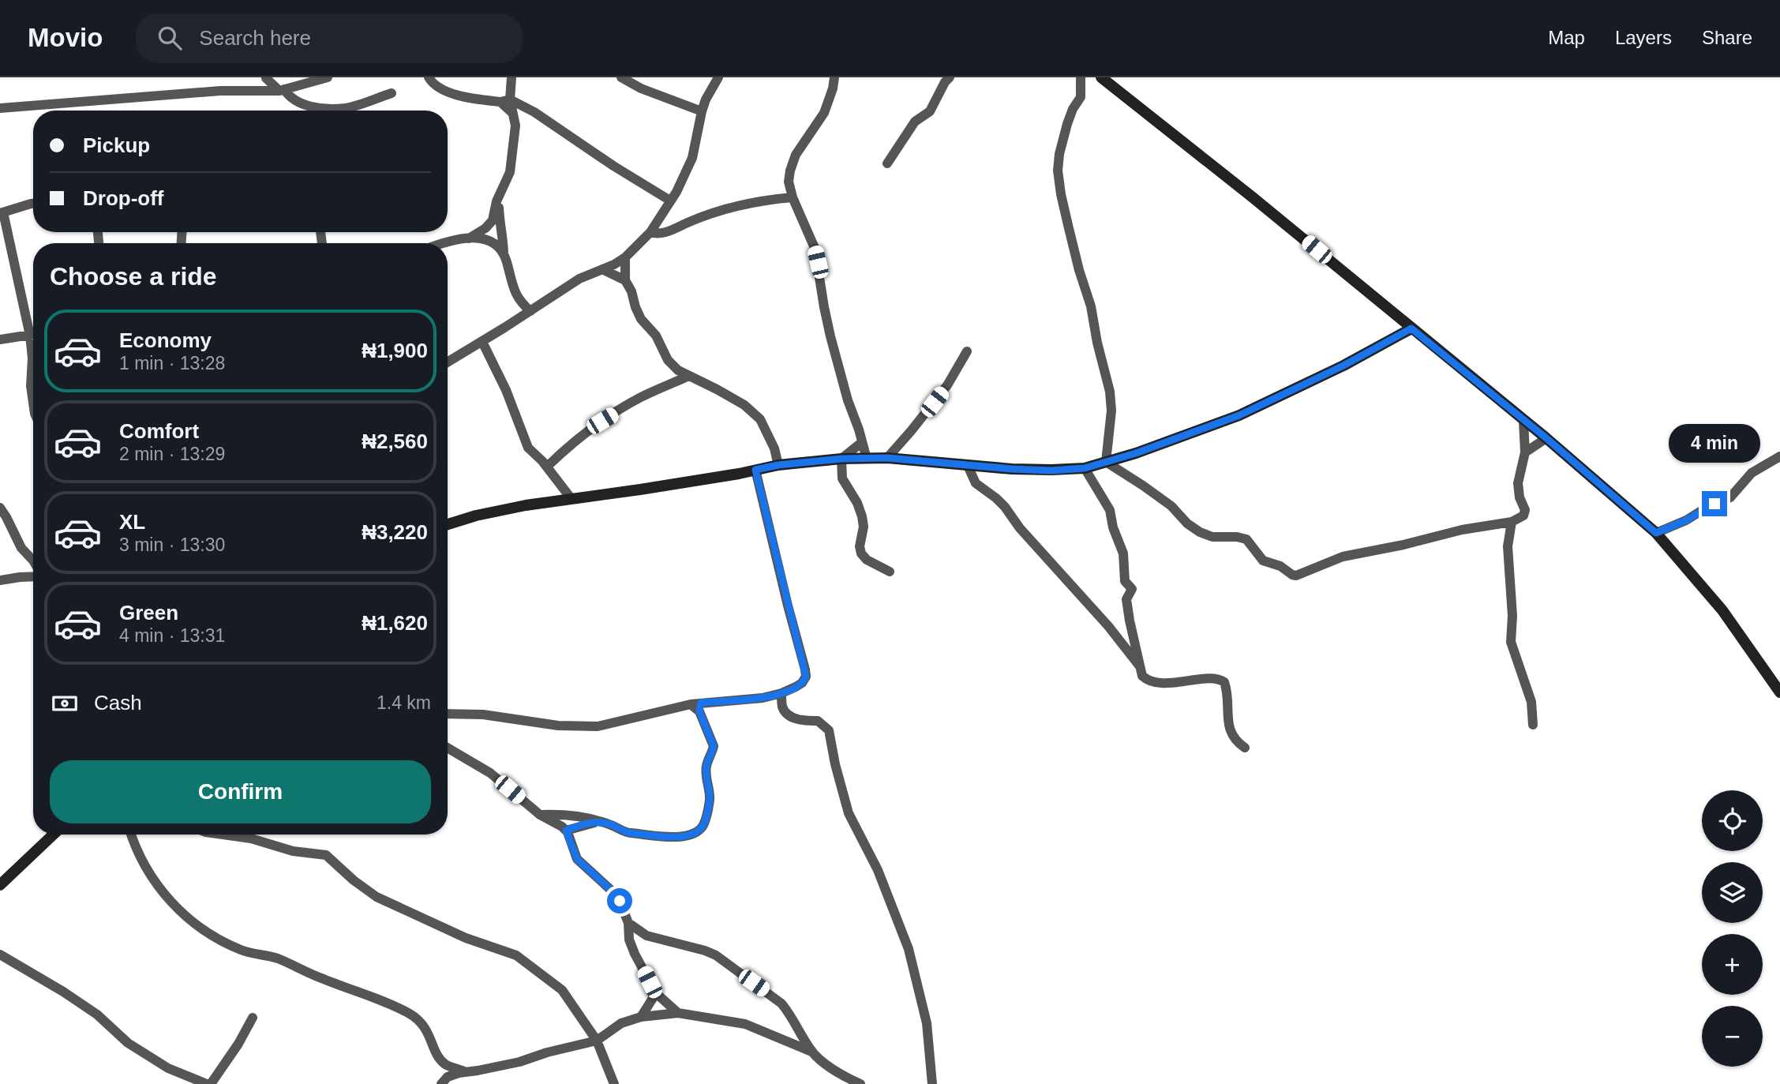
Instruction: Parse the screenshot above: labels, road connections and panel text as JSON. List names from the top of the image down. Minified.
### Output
{"page":{"header":"Movio","search":"Search here","nav":["Map","Layers","Share"],"banner":["Pickup","Drop-off"],"heading":"Choose a ride","list":[{"name":"Economy","note":"1 min · 13:28","value":"₦1,900"},{"name":"Comfort","note":"2 min · 13:29","value":"₦2,560"},{"name":"XL","note":"3 min · 13:30","value":"₦3,220"},{"name":"Green","note":"4 min · 13:31","value":"₦1,620"}],"bubble":"4 min","pay":["Cash","1.4 km"],"buttons":"Confirm","map_buttons":["+","−"]}}
